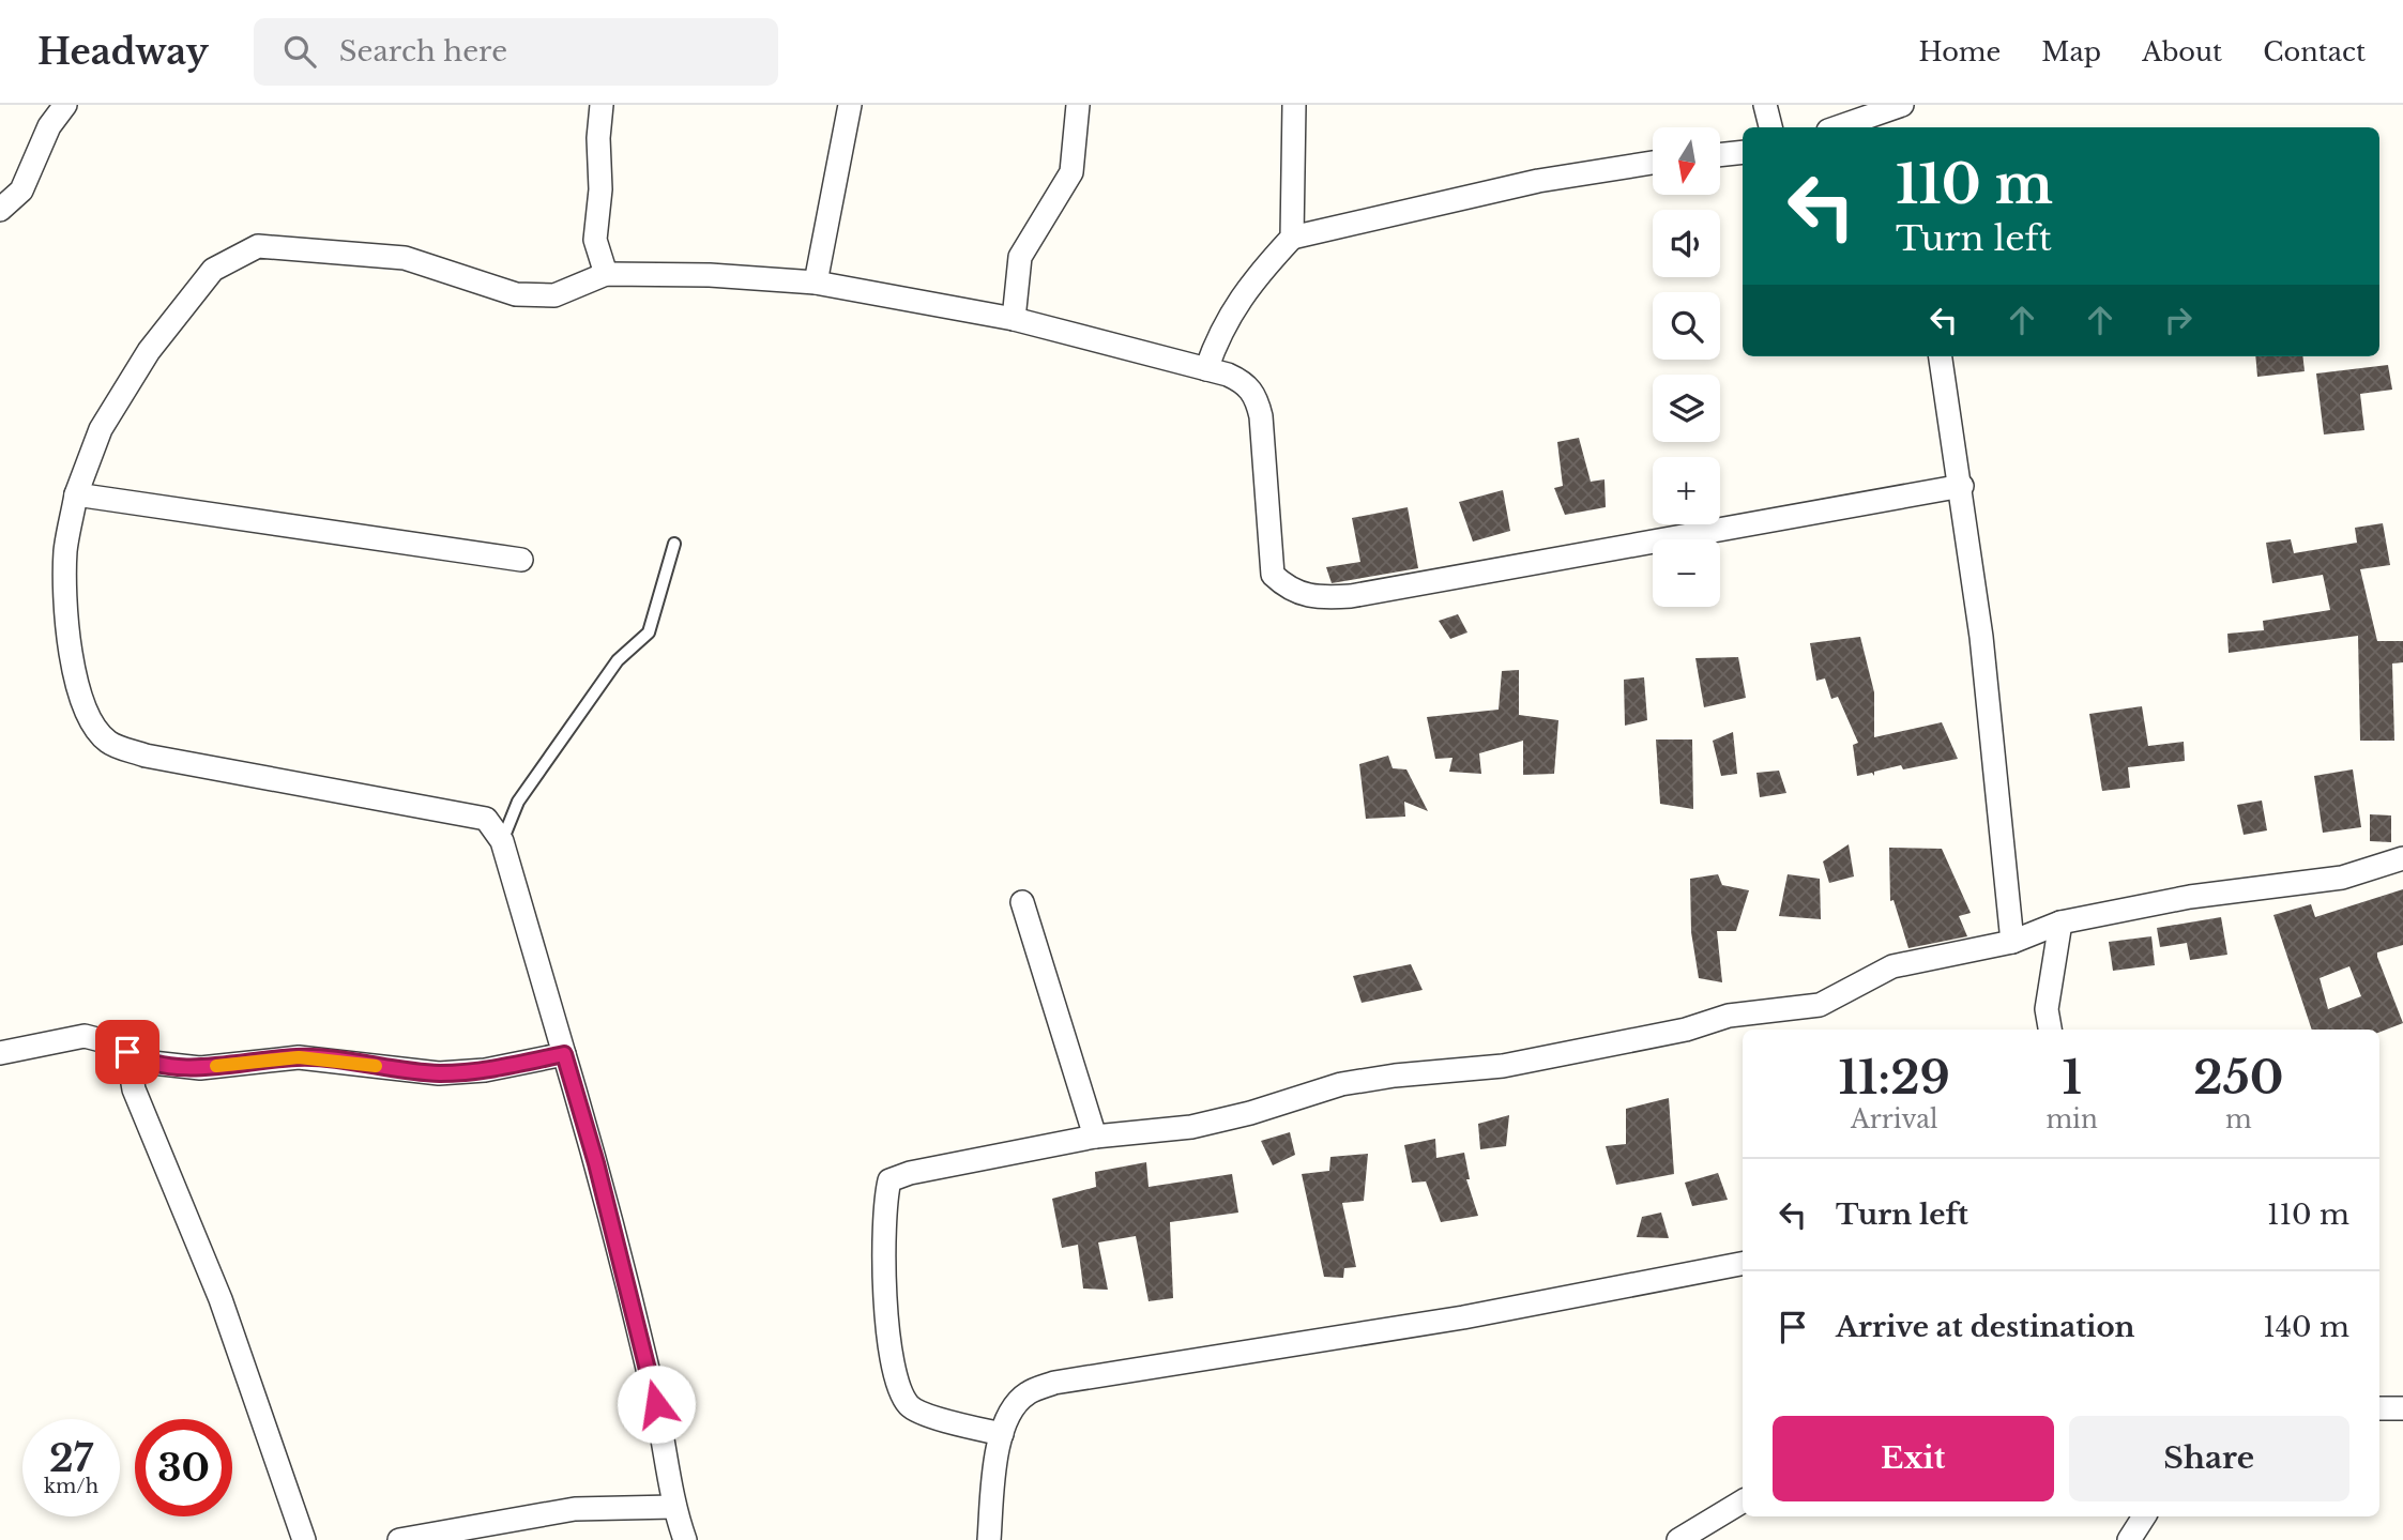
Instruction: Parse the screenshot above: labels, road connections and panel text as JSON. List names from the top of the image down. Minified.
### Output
{"north":"bottom","page":{"header":"Headway","search":"Search here","nav":["Home","Map","About","Contact"],"map_buttons":["+","−"],"turn":["110 m","Turn left"],"eta":["11:29","Arrival","1","min","250","m"],"list":[{"name":"Turn left","value":"110 m"},{"name":"Arrive at destination","value":"140 m"}],"buttons":["Exit","Share"],"speed":"27 km/h","limit":"30"}}
